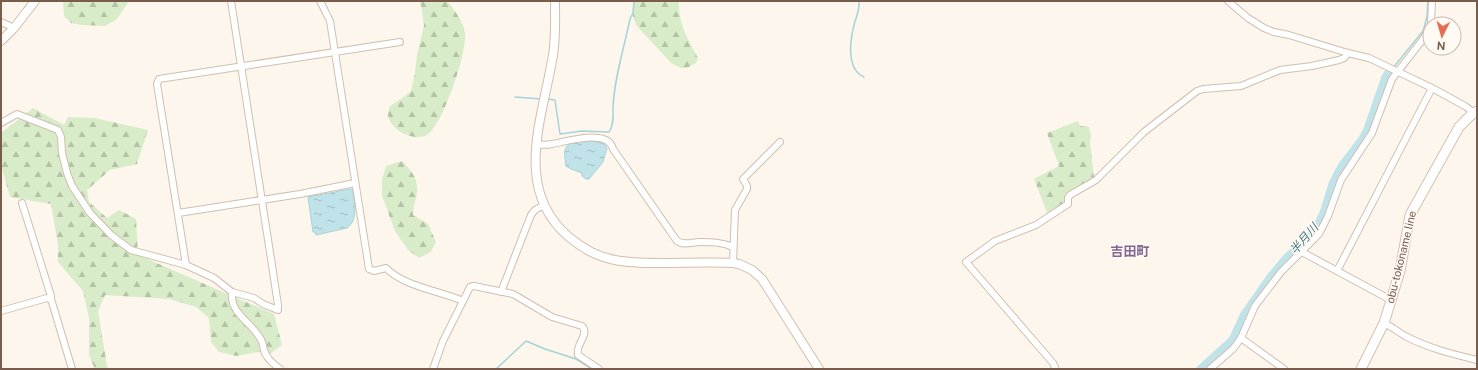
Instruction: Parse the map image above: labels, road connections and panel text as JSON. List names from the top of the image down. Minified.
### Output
{"streets":{"main road":["obu-tokoname line"]},"districts":["吉田町"],"water":["半月川"],"north":"bottom"}
